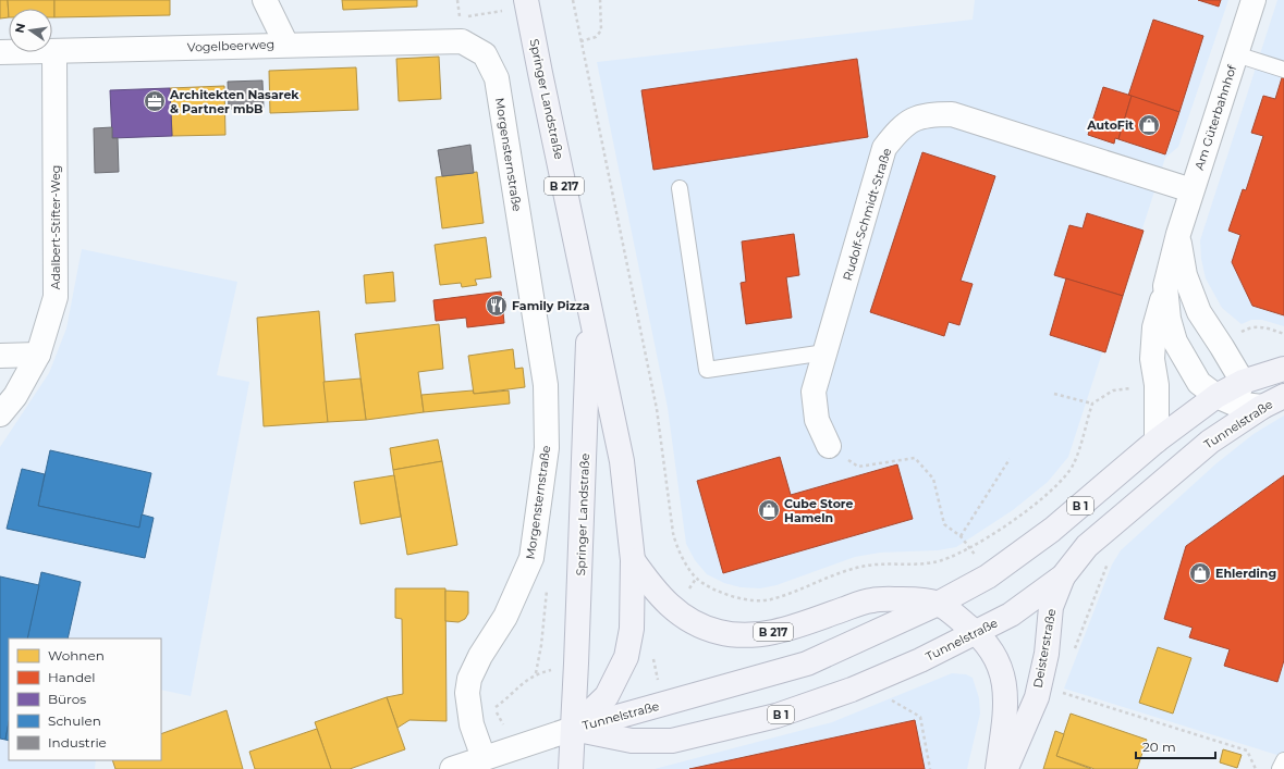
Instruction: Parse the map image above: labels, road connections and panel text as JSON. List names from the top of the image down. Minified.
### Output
{"streets":{"main road":["Springer Landstraße","B 217","Tunnelstraße","B 1","Deisterstraße"],"street":["Vogelbeerweg","Am Güterbahnhof","Morgensternstraße","Rudolf-Schmidt-Straße","Adalbert-Stifter-Weg"]},"crossings":[["Vogelbeerweg","Morgensternstraße"],["Vogelbeerweg","Adalbert-Stifter-Weg"],["Springer Landstraße","B 217"],["Springer Landstraße","Tunnelstraße"],["Am Güterbahnhof","Rudolf-Schmidt-Straße"],["Am Güterbahnhof","Tunnelstraße"],["B 217","Tunnelstraße"],["Tunnelstraße","Deisterstraße"]],"places":{"office":["Architekten Nasarek & Partner mbB"],"shop":["AutoFit","Cube Store Hameln","Ehlerding"],"restaurant":["Family Pizza"]},"legend":["Wohnen","Handel","Büros","Schulen","Industrie"],"scale_bar":"20 m","north":"left"}
